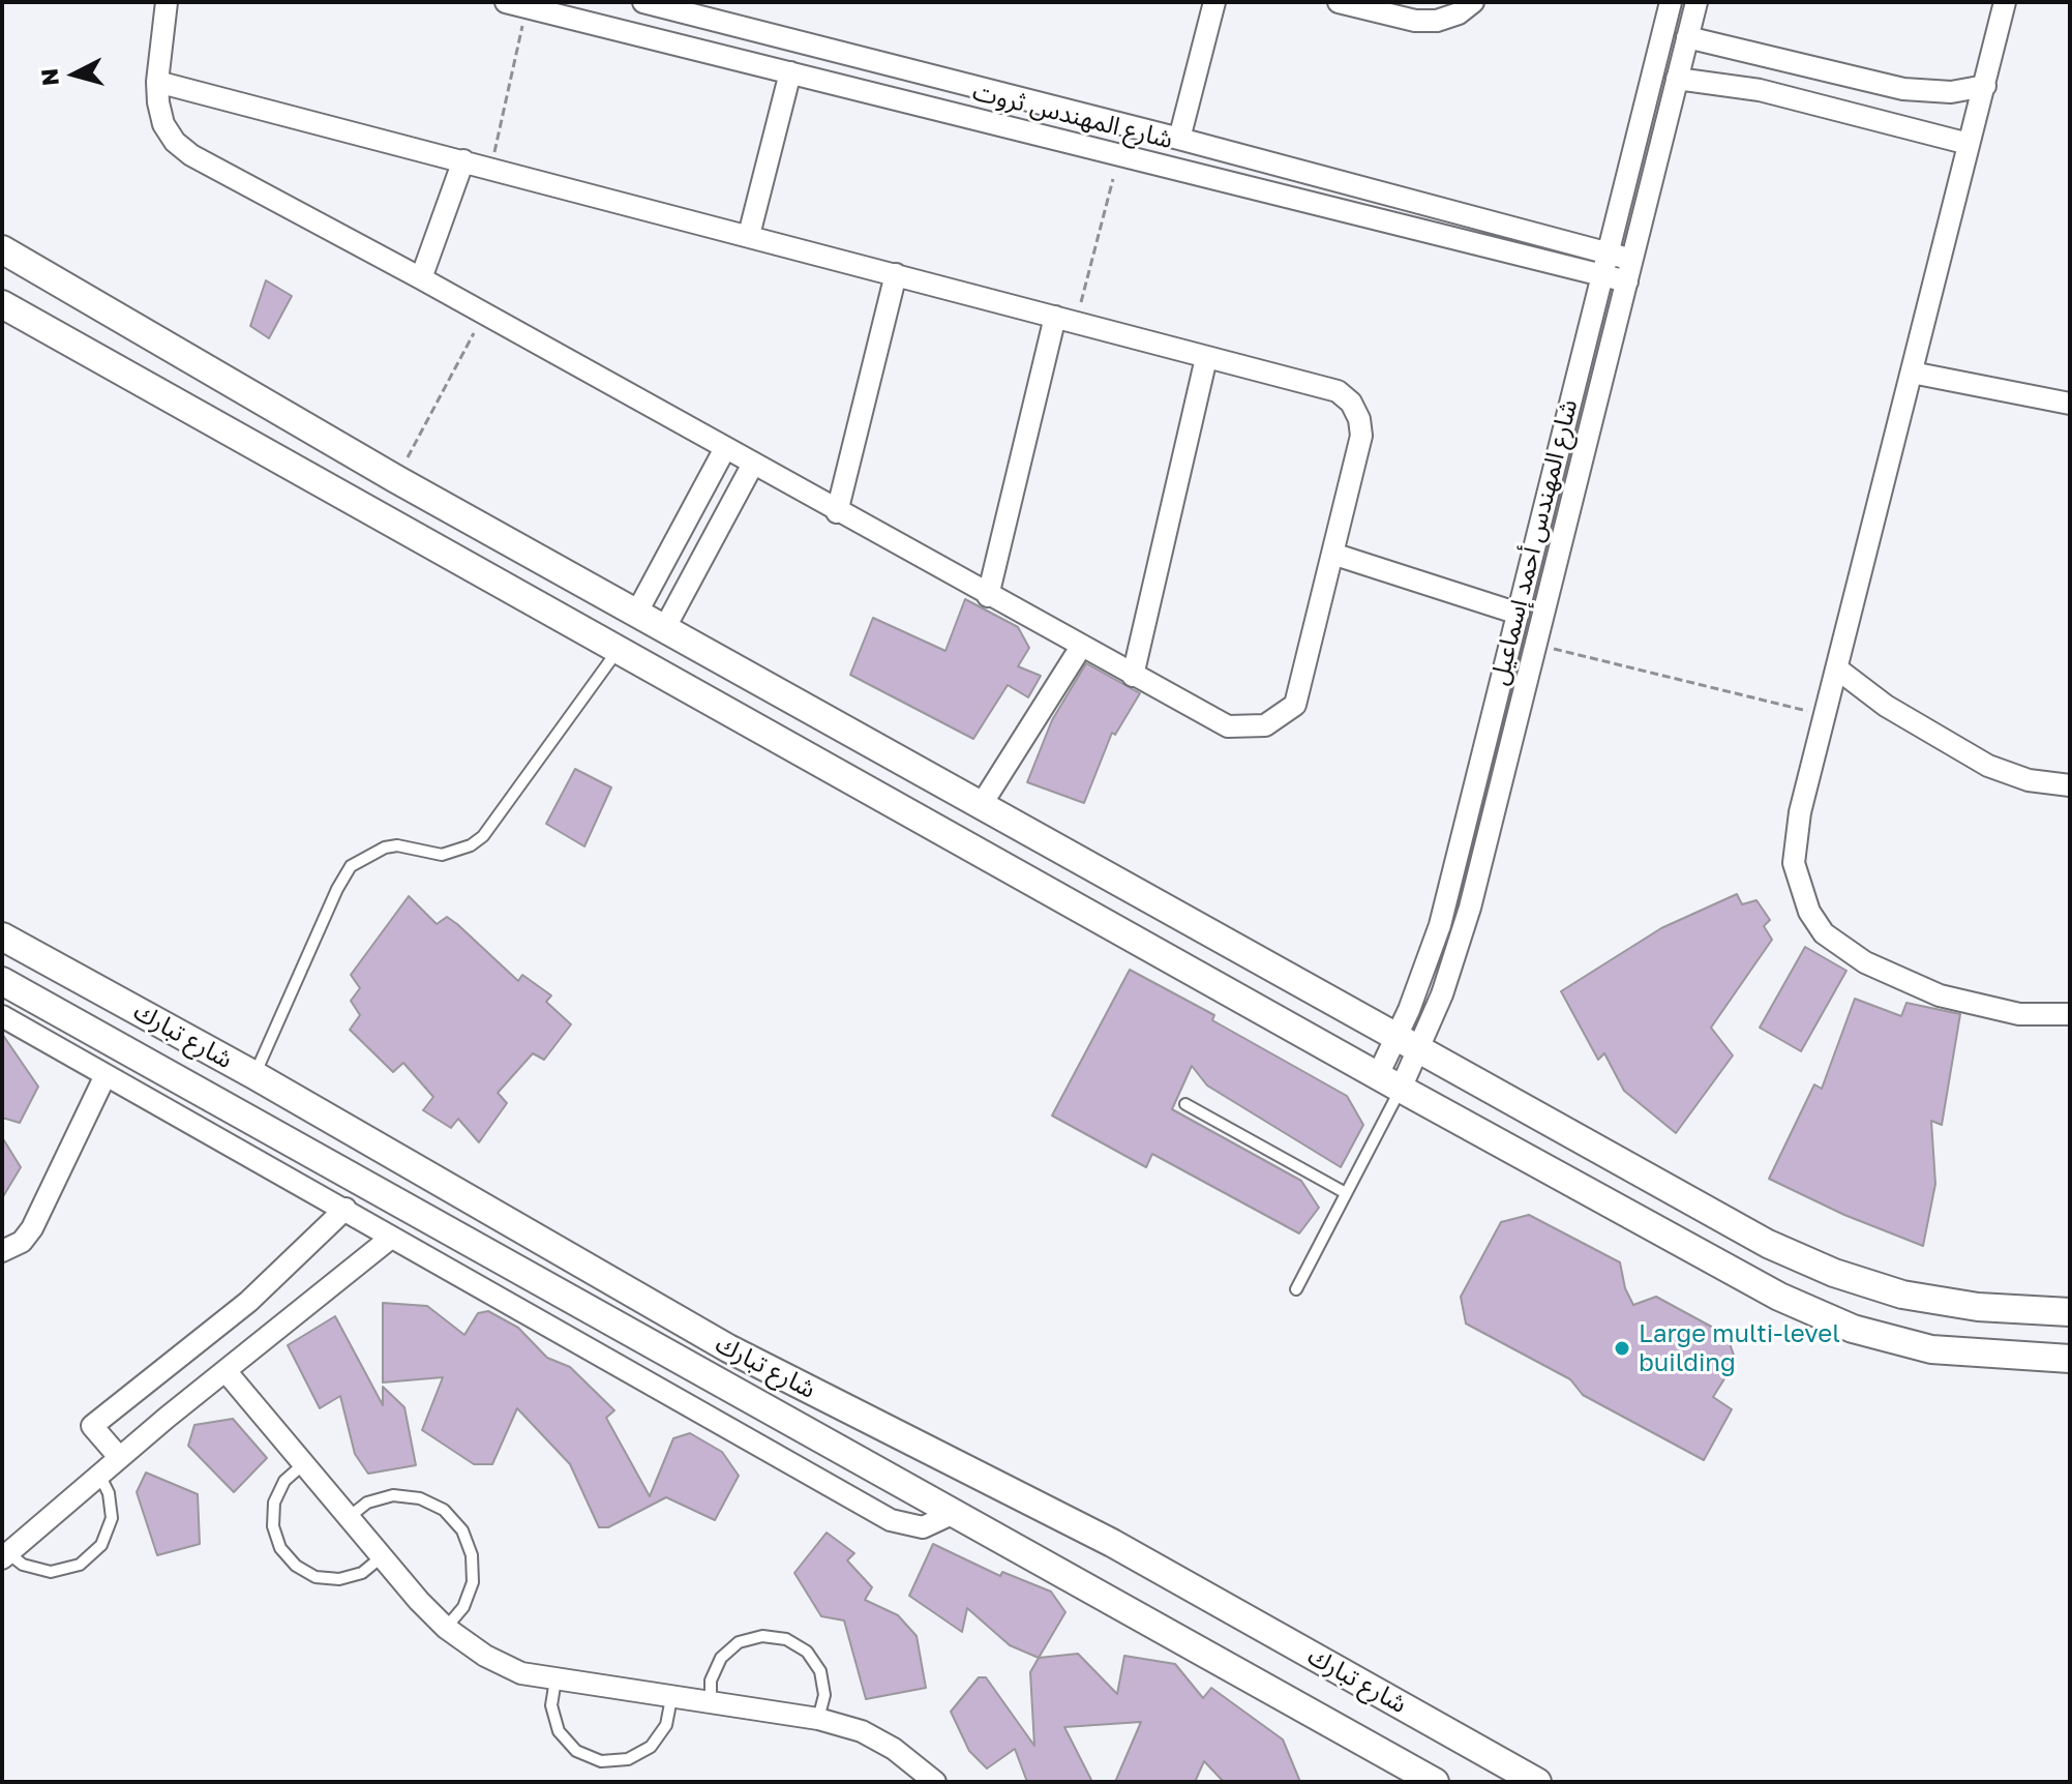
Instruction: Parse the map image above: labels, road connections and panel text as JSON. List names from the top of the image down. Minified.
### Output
{"streets":{"street":["شارع المهندس ثروت","شارع المهندس أحمد إسماعيل","شارع تبارك"]},"crossings":[["شارع المهندس ثروت","شارع المهندس أحمد إسماعيل"]],"places":["Large multi-level building"],"north":"left"}
